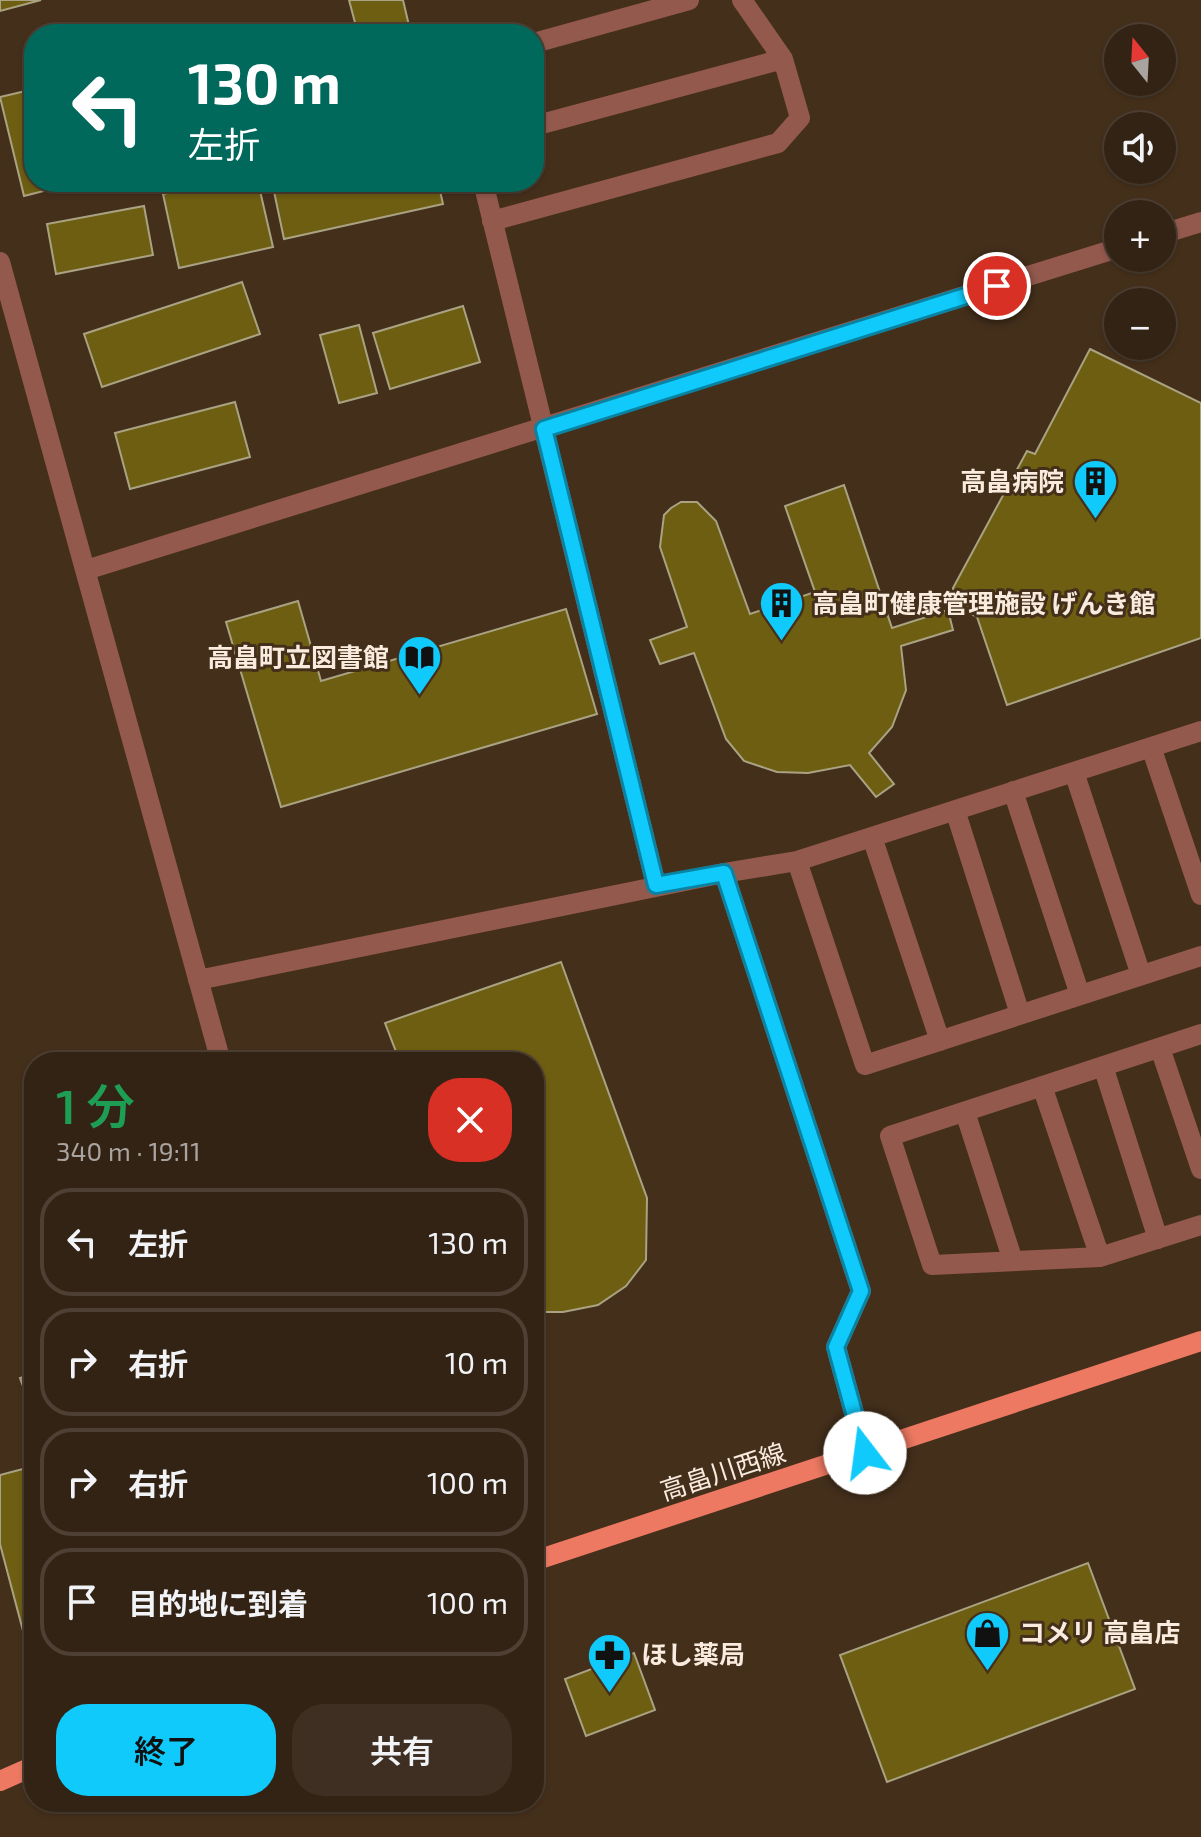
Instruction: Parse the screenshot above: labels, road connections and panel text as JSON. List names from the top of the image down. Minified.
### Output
{"streets":{"main road":["高畠川西線"]},"places":{"building":["高畠病院","高畠町健康管理施設 げんき館"],"library":["高畠町立図書館"],"shop":["コメリ 高畠店"],"pharmacy":["ほし薬局"]},"north":"top","page":{"map_buttons":["+","−"],"turn":["130 m","左折"],"heading":["1 分","340 m · 19:11"],"list":[{"name":"左折","value":"130 m"},{"name":"右折","value":"10 m"},{"name":"右折","value":"100 m"},{"name":"目的地に到着","value":"100 m"}],"buttons":["終了","共有"]}}
